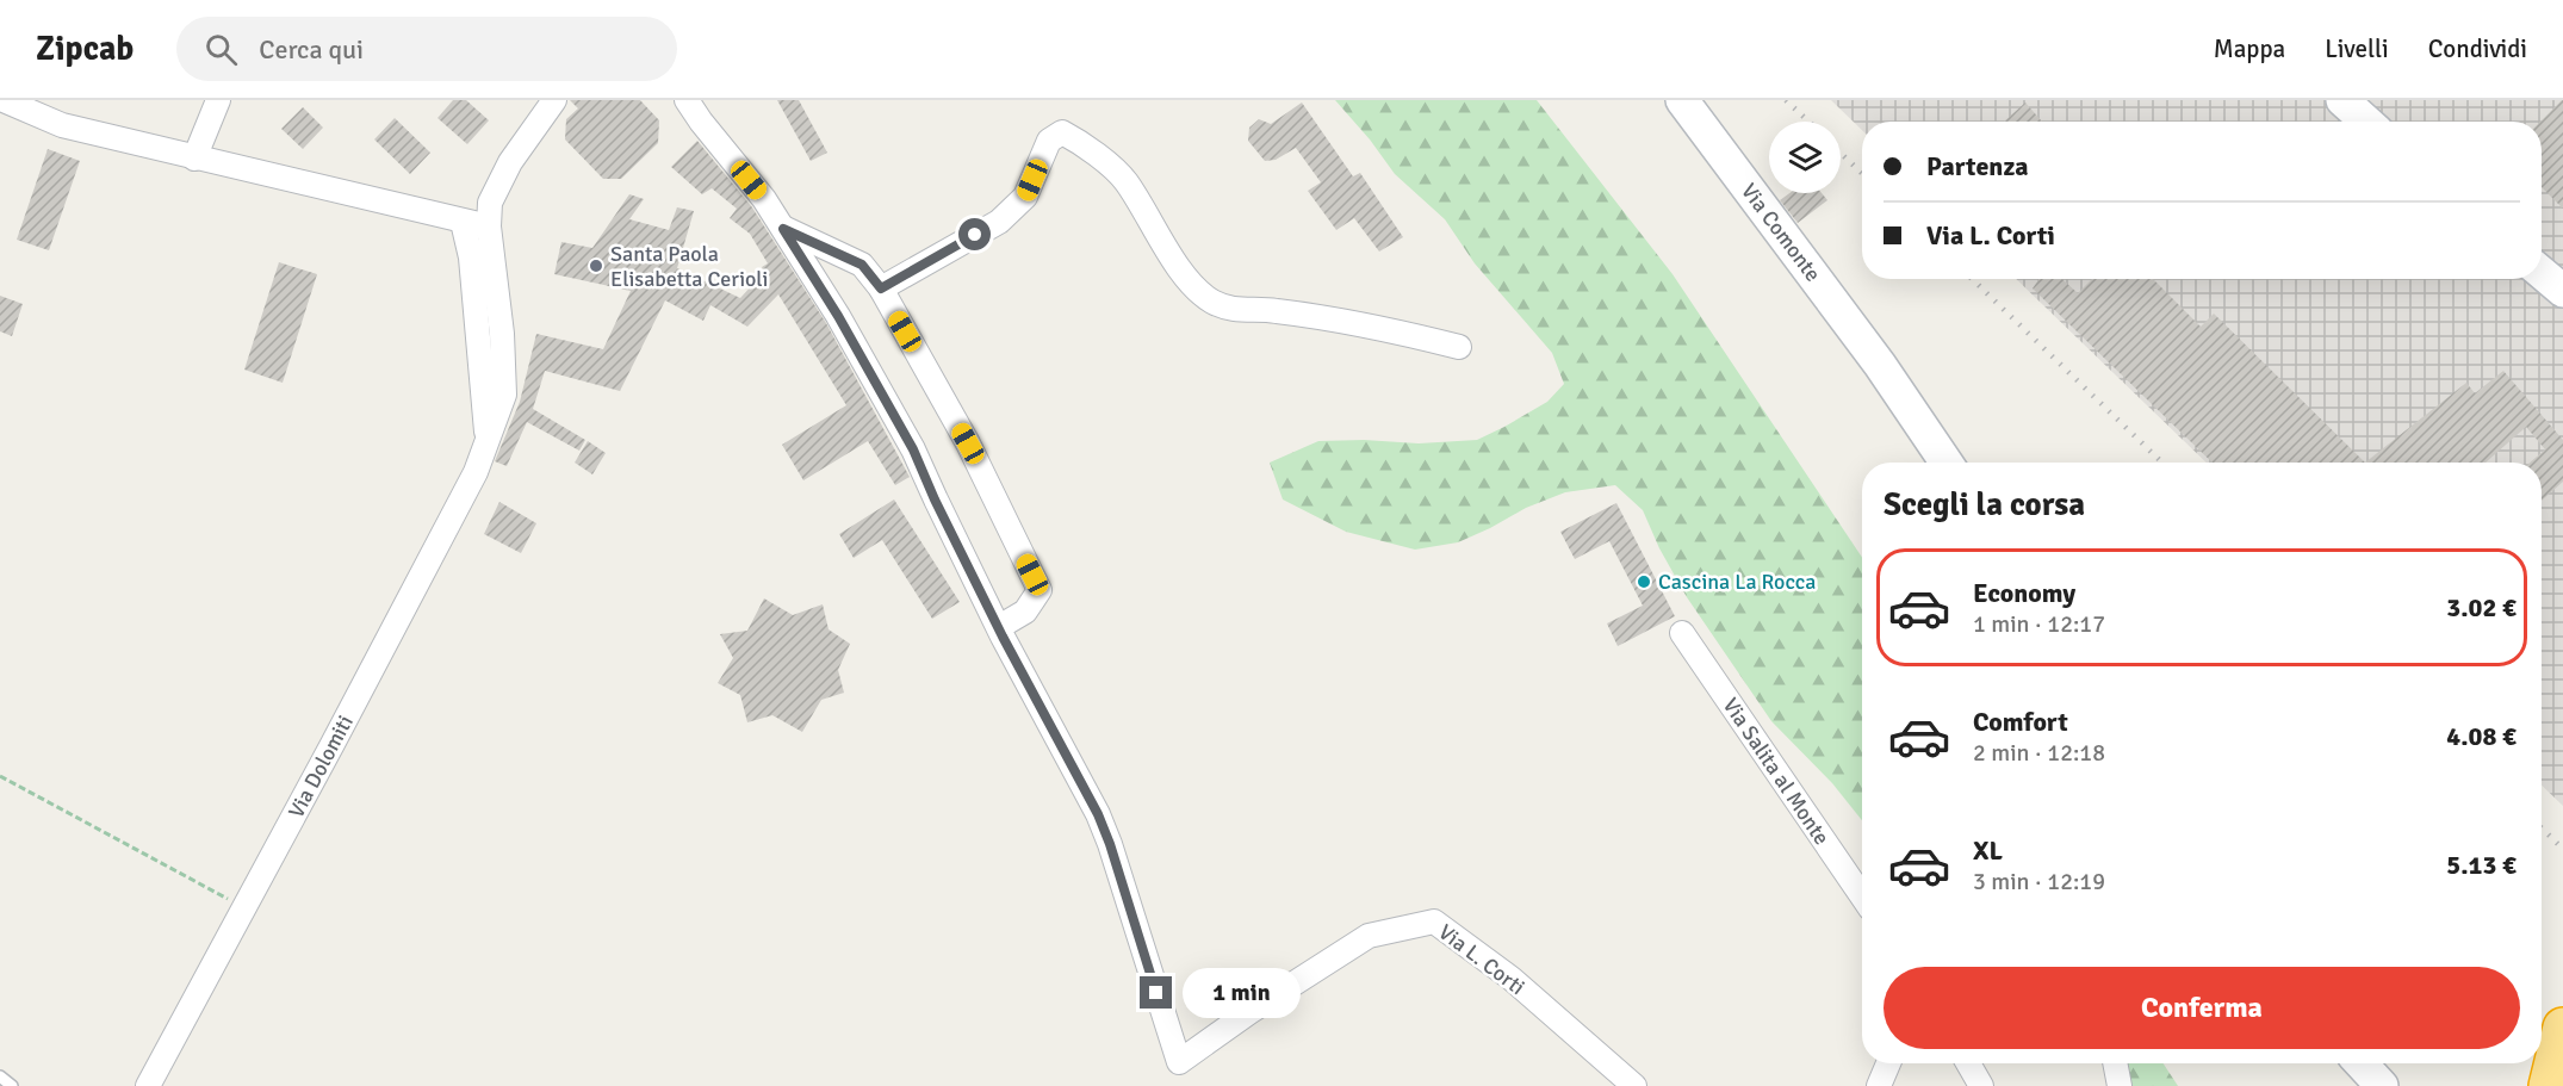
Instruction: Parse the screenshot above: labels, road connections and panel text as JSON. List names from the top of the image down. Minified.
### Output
{"streets":{"street":["Via Comonte","Via Dolomiti","Via Salita al Monte","Via L. Corti"]},"places":["Santa Paola Elisabetta Cerioli","Cascina La Rocca"],"page":{"header":"Zipcab","search":"Cerca qui","nav":["Mappa","Livelli","Condividi"],"banner":["Partenza","Via L. Corti"],"heading":"Scegli la corsa","list":[{"name":"Economy","note":"1 min · 12:17","value":"3.02 €"},{"name":"Comfort","note":"2 min · 12:18","value":"4.08 €"},{"name":"XL","note":"3 min · 12:19","value":"5.13 €"}],"buttons":"Conferma","bubble":"1 min"}}
